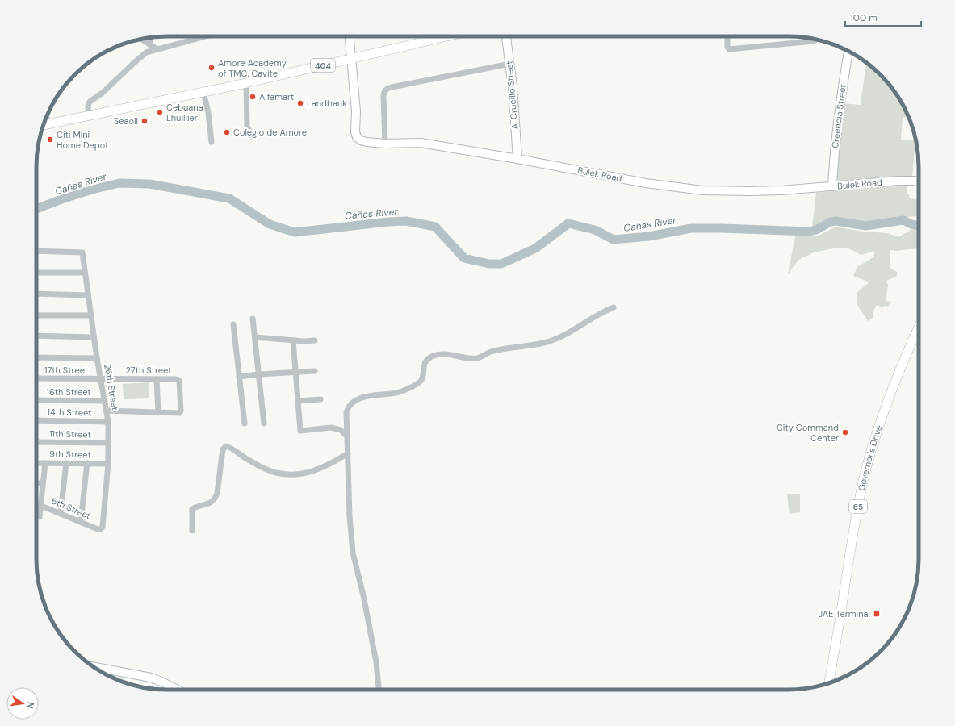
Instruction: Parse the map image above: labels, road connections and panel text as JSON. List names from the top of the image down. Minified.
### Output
{"streets":{"main road":["404","A. Crucillo Street","Creencia Street","Bulek Road","Governor's Drive","65"],"street":["17th Street","27th Street","26th Street","16th Street","14th Street","11th Street","9th Street","6th Street"]},"crossings":[["404","Bulek Road"],["A. Crucillo Street","Bulek Road"],["Creencia Street","Bulek Road"],["17th Street","27th Street"],["17th Street","26th Street"],["27th Street","26th Street"],["26th Street","16th Street"],["26th Street","14th Street"],["26th Street","11th Street"],["26th Street","9th Street"],["26th Street","6th Street"]],"water":["Cañas River"],"places":{"other":["Amore Academy of TMC, Cavite","Alfamart","Landbank","Cebuana Lhuillier","Seaoil","Colegio de Amore","Citi Mini Home Depot","City Command Center"],"transit":["JAE Terminal"]},"scale_bar":"100 m","north":"right"}
